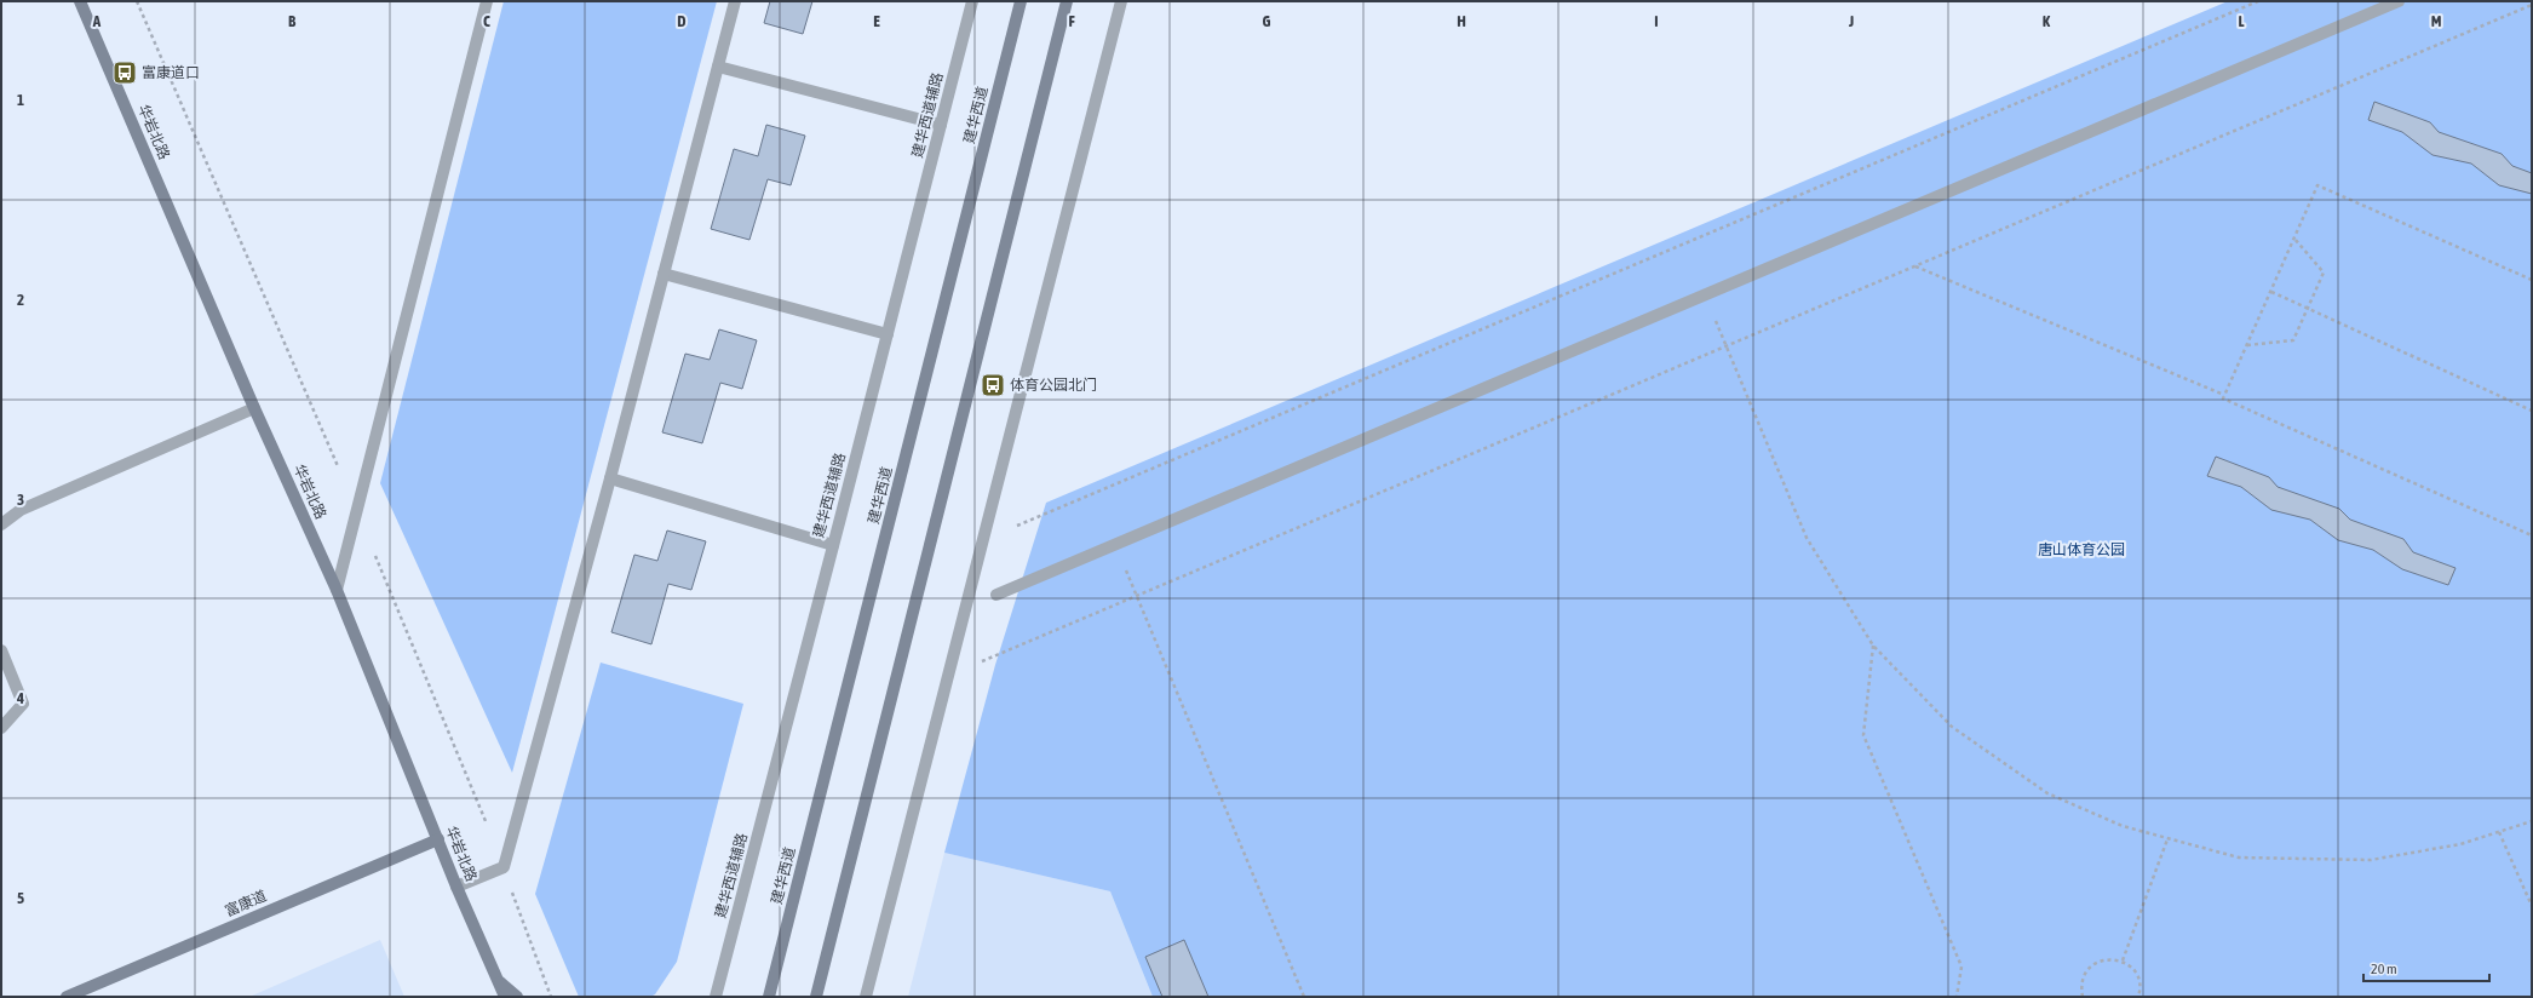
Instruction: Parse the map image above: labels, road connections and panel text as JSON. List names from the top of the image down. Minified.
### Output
{"streets":{"main road":["建华西道","华岩北路","富康道"],"street":["建华西道辅路"]},"crossings":[["华岩北路","富康道"]],"parks":["唐山体育公园"],"places":{"bus stop":["富康道口","体育公园北门"]},"scale_bar":"20 m","grid":{"columns":["A","B","C","D","E","F","G","H","I","J","K","L","M"],"rows":["1","2","3","4","5"]}}
